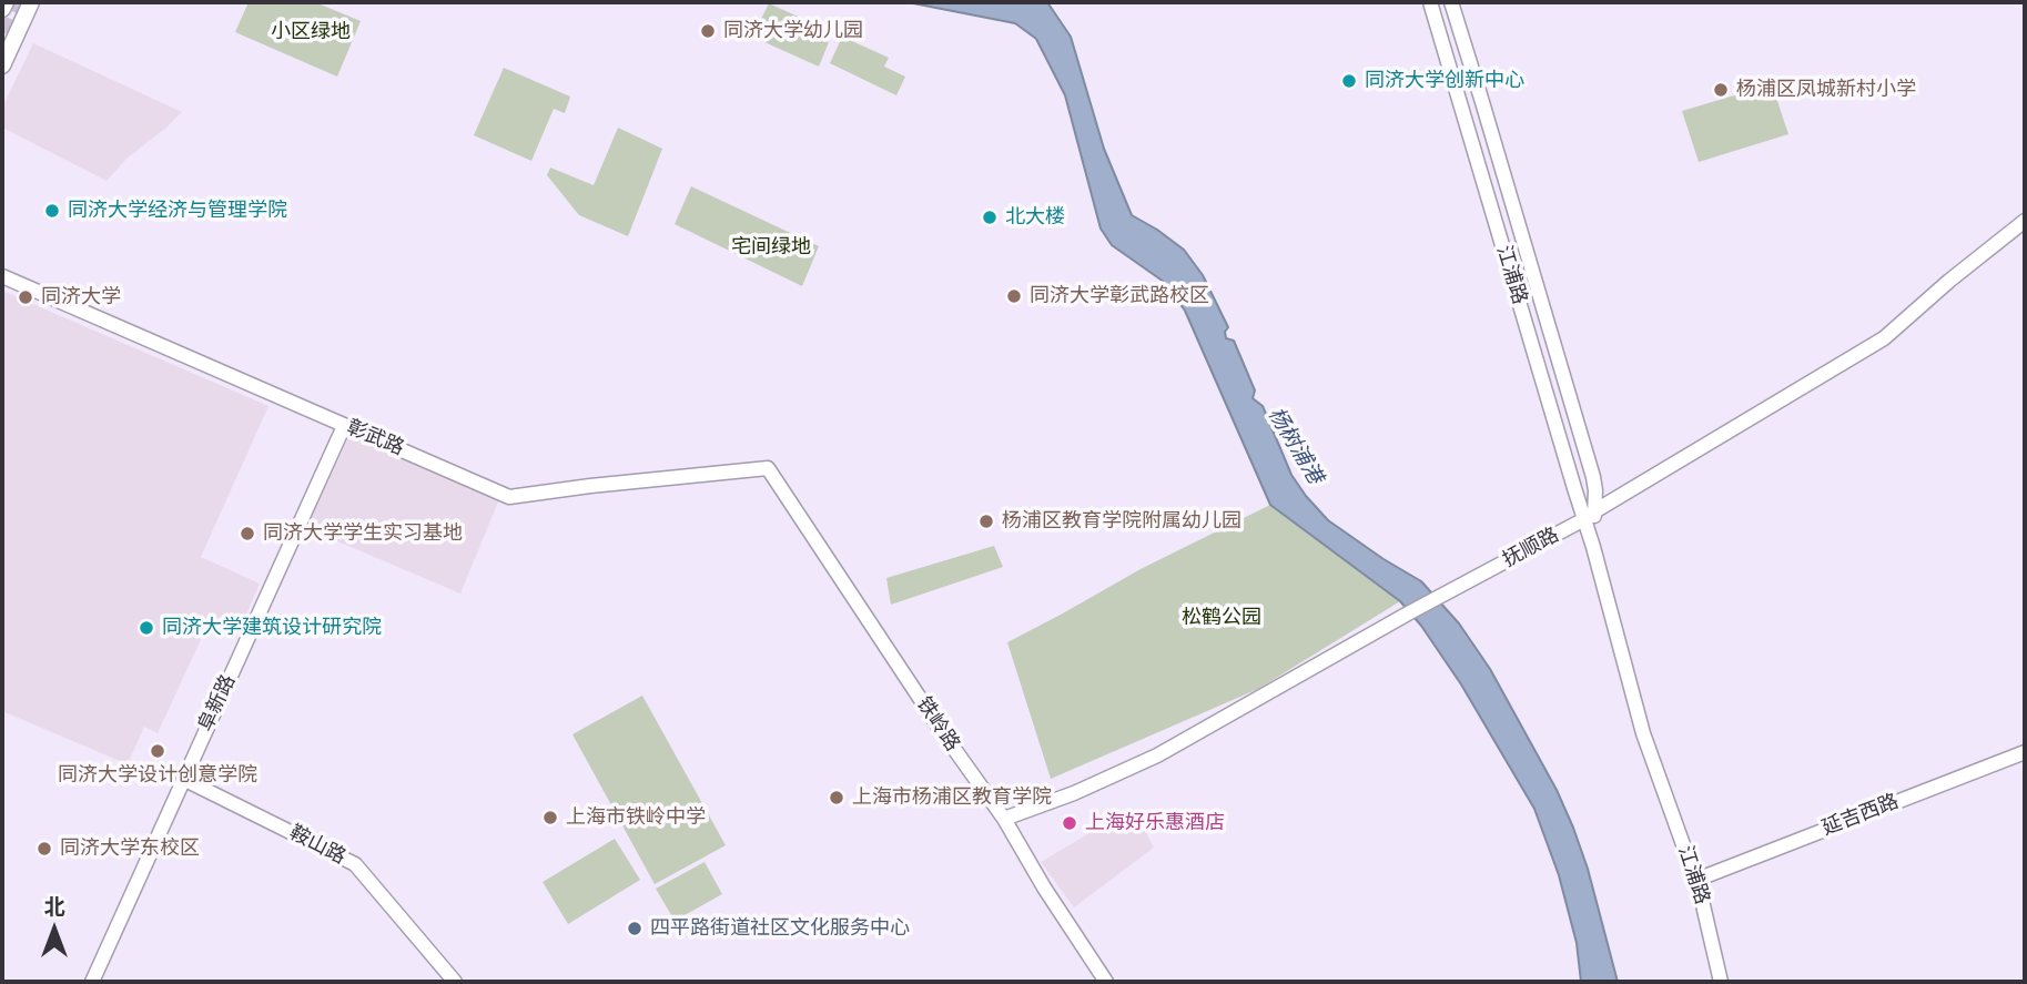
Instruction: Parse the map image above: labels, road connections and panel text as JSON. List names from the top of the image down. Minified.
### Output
{"streets":{"street":["江浦路","彰武路","抚顺路","阜新路","铁岭路","延吉西路","鞍山路"]},"crossings":[["江浦路","抚顺路"],["江浦路","延吉西路"],["彰武路","阜新路"],["彰武路","铁岭路"],["抚顺路","铁岭路"],["阜新路","鞍山路"]],"water":["杨树浦港"],"parks":["小区绿地","宅间绿地","松鹤公园"],"places":["同济大学幼儿园","同济大学创新中心","杨浦区凤城新村小学","同济大学经济与管理学院","北大楼","同济大学彰武路校区","同济大学","杨浦区教育学院附属幼儿园","同济大学学生实习基地","同济大学建筑设计研究院","同济大学设计创意学院","上海市杨浦区教育学院","上海市铁岭中学","上海好乐惠酒店","同济大学东校区","四平路街道社区文化服务中心"],"north":"top"}
